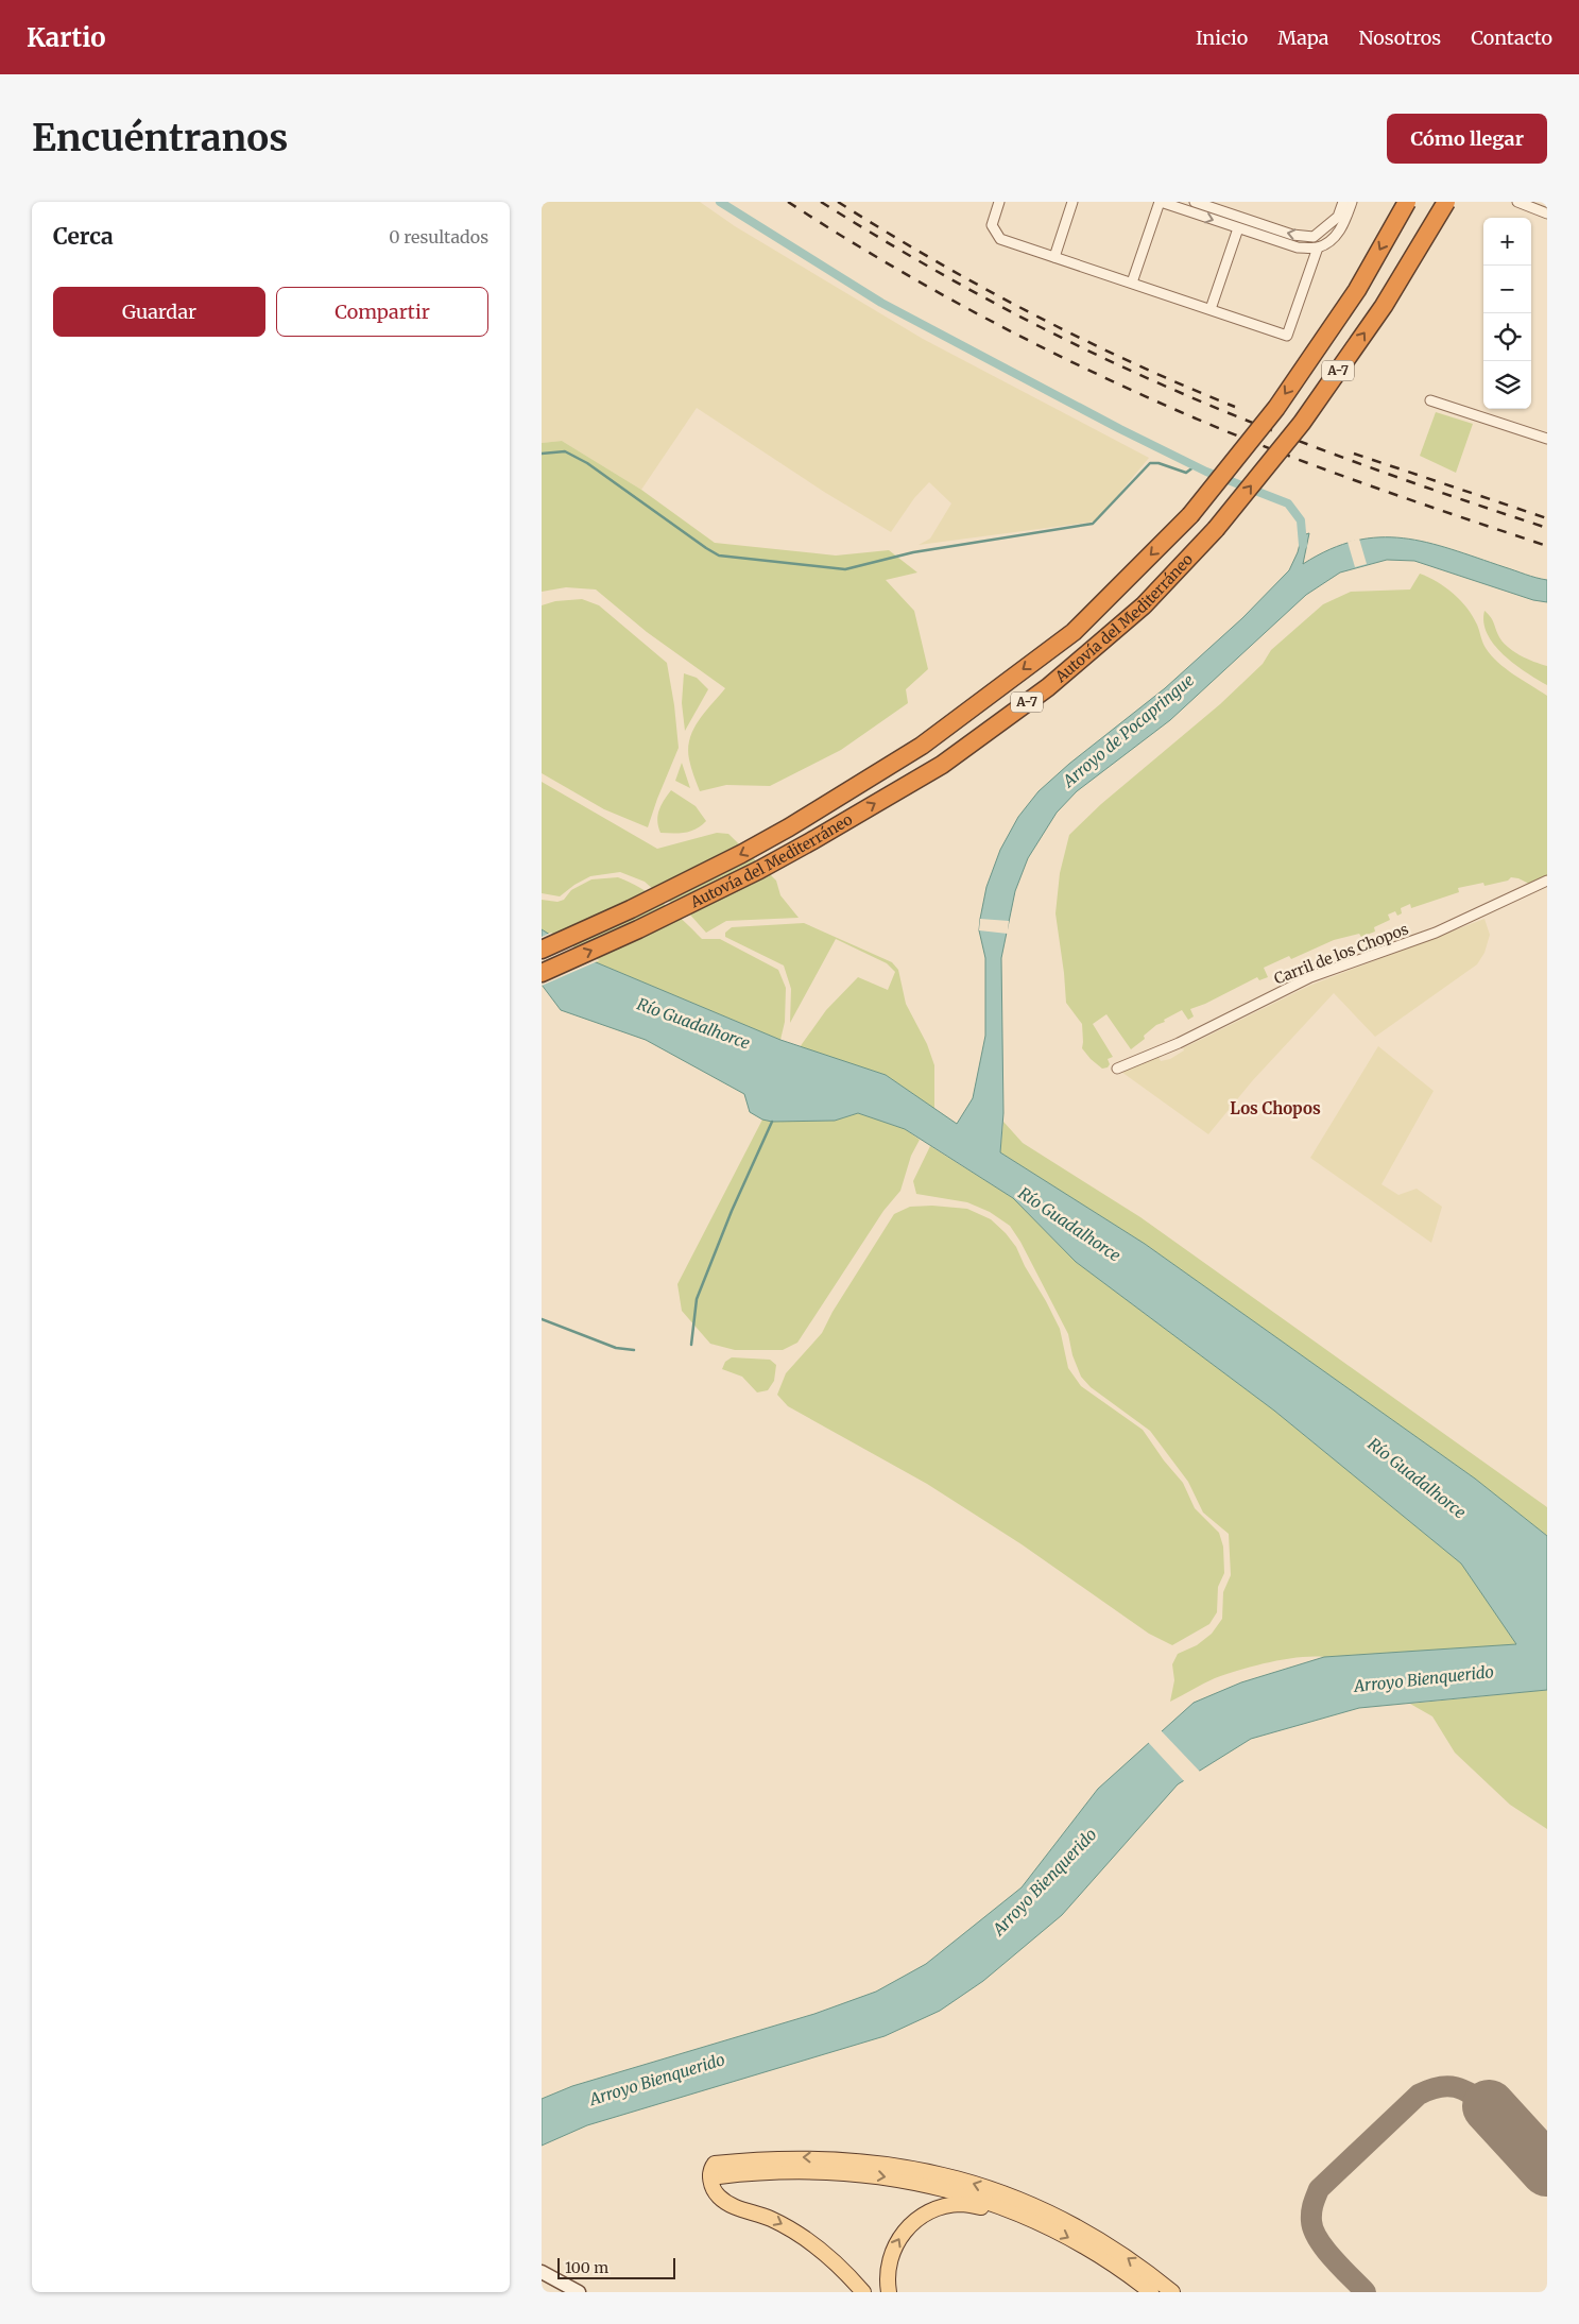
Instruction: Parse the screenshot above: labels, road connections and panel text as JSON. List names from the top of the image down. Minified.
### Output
{"streets":{"highway":["A-7","Autovía del Mediterráneo"],"street":["Carril de los Chopos"]},"districts":["Los Chopos"],"water":["Arroyo de Pocapringue","Río Guadalhorce","Arroyo Bienquerido"],"scale_bar":"100 m","page":{"header":"Kartio","nav":["Inicio","Mapa","Nosotros","Contacto"],"buttons":["Cómo llegar",["Guardar","Compartir"]],"title":"Encuéntranos","heading":["Cerca","0 resultados"],"map_buttons":["+","−"],"scale":"100 m"}}
